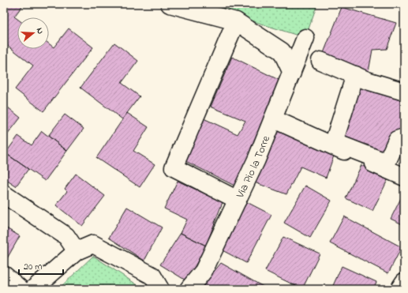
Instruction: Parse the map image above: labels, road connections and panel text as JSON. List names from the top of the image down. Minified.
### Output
{"streets":{"street":["Via Pio la Torre"]},"scale_bar":"20 m","north":"right"}
